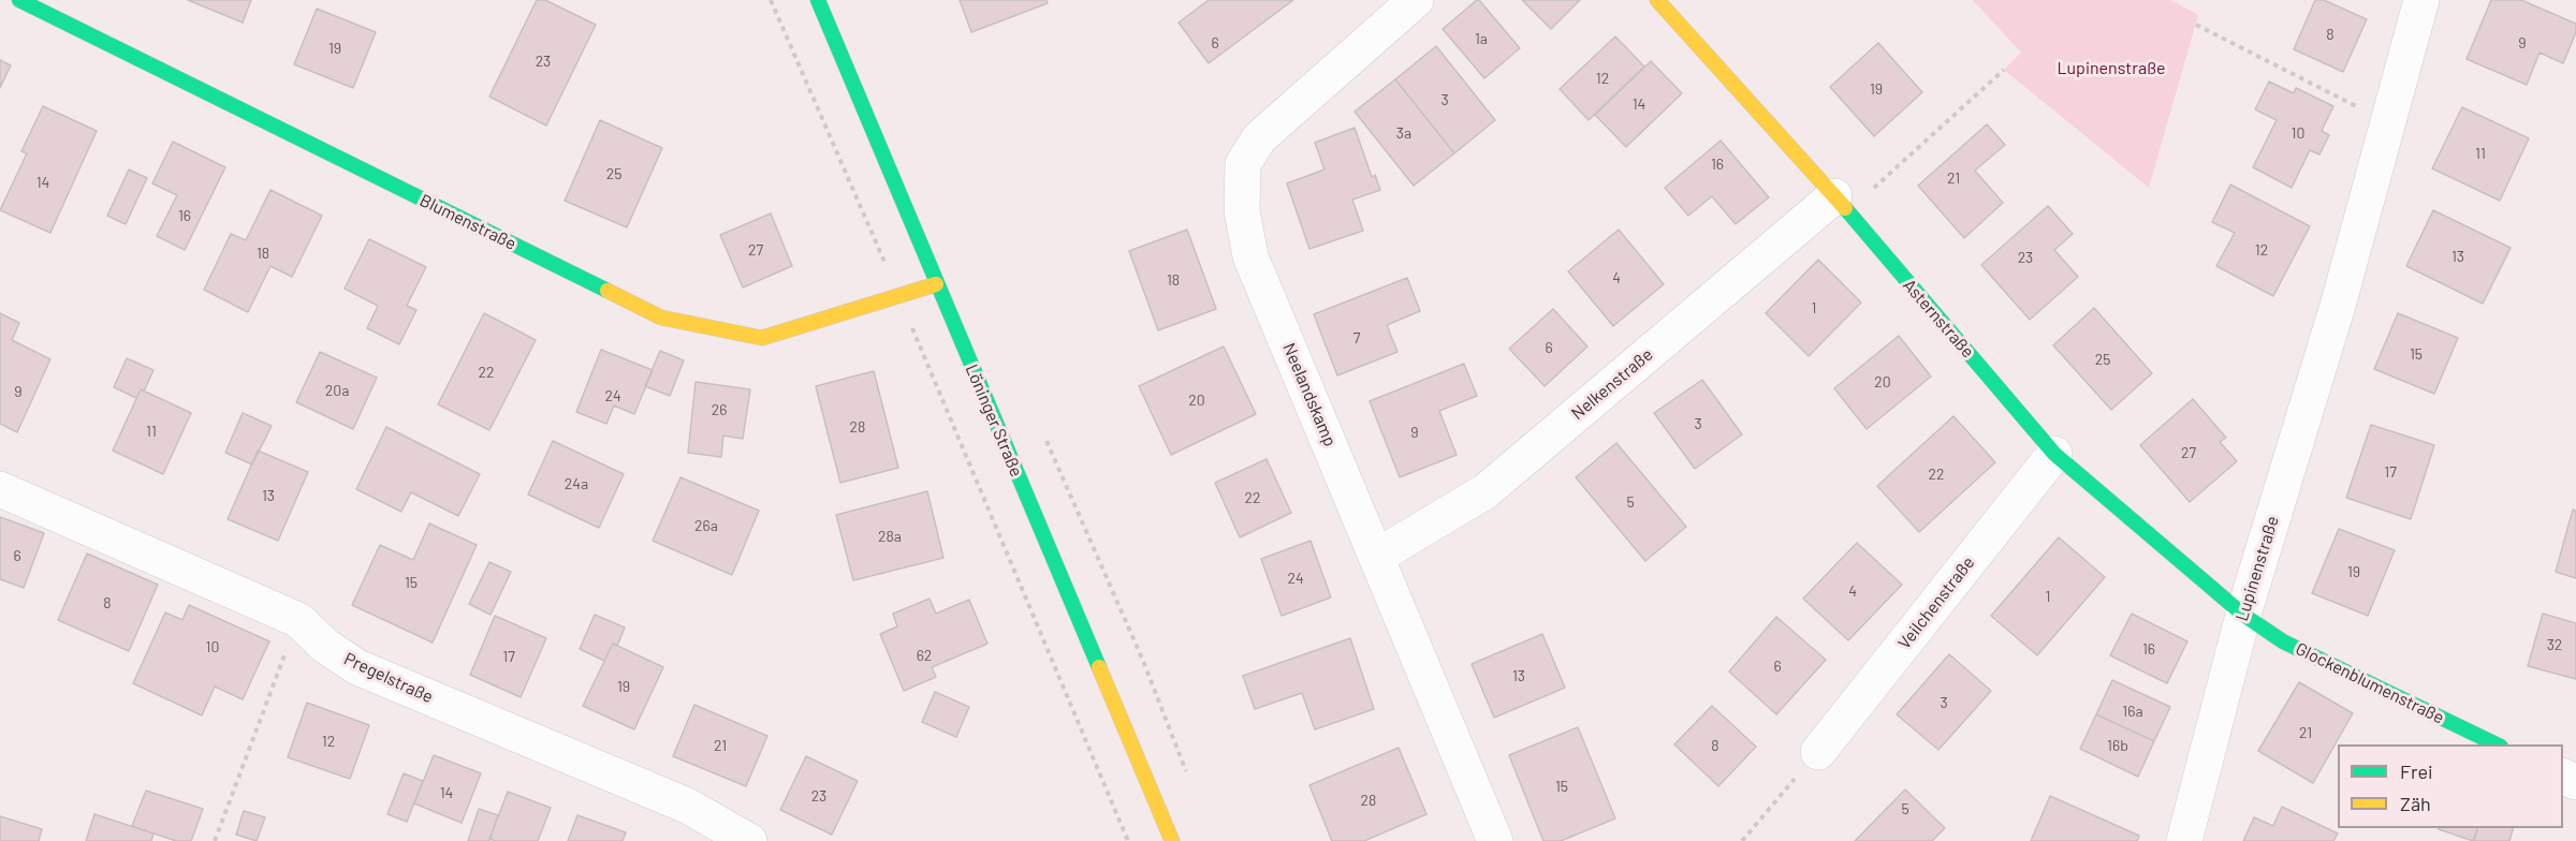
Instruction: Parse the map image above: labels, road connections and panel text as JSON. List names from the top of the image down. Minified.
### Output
{"streets":{"street":["Blumenstraße","Asternstraße","Nelkenstraße","Neelandskamp","Löninger Straße","Lupinenstraße","Veilchenstraße","Pregelstraße","Glockenblumenstraße"]},"crossings":[["Blumenstraße","Löninger Straße"],["Asternstraße","Nelkenstraße"],["Asternstraße","Lupinenstraße"],["Asternstraße","Veilchenstraße"],["Asternstraße","Glockenblumenstraße"],["Nelkenstraße","Neelandskamp"],["Lupinenstraße","Glockenblumenstraße"]],"parks":["Lupinenstraße"],"house_numbers":["8","1a","6","9","19","23","12","19","3","14","3a","10","11","16","25","21","14","16","27","12","18","13","23","4","18","1","7","6","15","25","22","20","20a","9","24","20","26","3","28","11","9","27","17","22","24a","13","22","5","26a","28a","6","19","24","15","4","1","8","32","10","16","62","17","6","13","19","3","16a","21","12","21","8","16b","15","14","23","28","5"],"legend":["Frei","Zäh"]}
